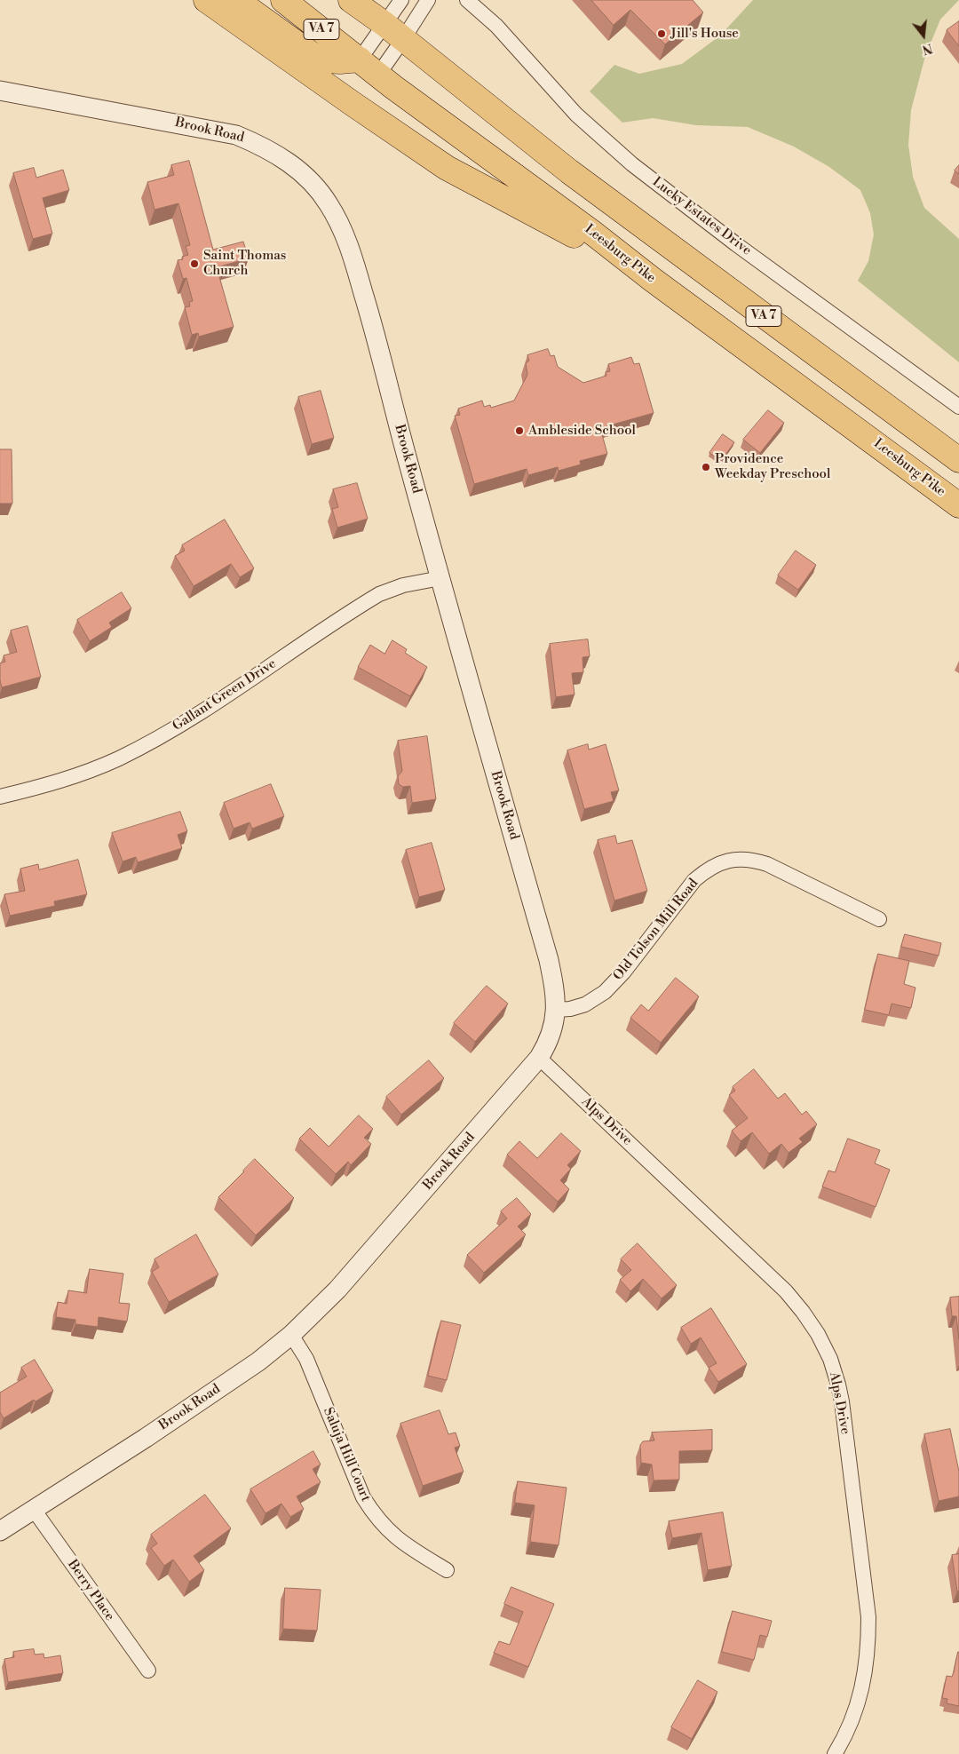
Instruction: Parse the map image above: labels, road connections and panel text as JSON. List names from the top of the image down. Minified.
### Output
{"streets":{"highway":["VA 7","Leesburg Pike"],"street":["Brook Road","Lucky Estates Drive","Gallant Green Drive","Old Tolson Mill Road","Alps Drive","Saluja Hill Court","Berry Place"]},"crossings":[["Brook Road","Gallant Green Drive"],["Brook Road","Old Tolson Mill Road"],["Brook Road","Alps Drive"],["Brook Road","Saluja Hill Court"],["Brook Road","Berry Place"]],"places":["Jill's House","Saint Thomas Church","Ambleside School","Providence Weekday Preschool"],"north":"bottom"}
